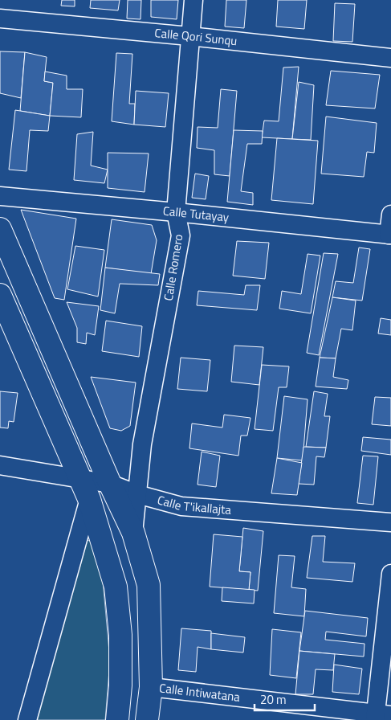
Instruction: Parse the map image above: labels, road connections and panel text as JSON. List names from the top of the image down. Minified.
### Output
{"streets":{"street":["Calle Qori Sunqu","Calle Tutayay","Calle Romero","Calle T'ikallajta","Calle Intiwatana"]},"crossings":[["Calle Qori Sunqu","Calle Romero"],["Calle Tutayay","Calle Romero"],["Calle Romero","Calle T'ikallajta"]],"scale_bar":"20 m"}
